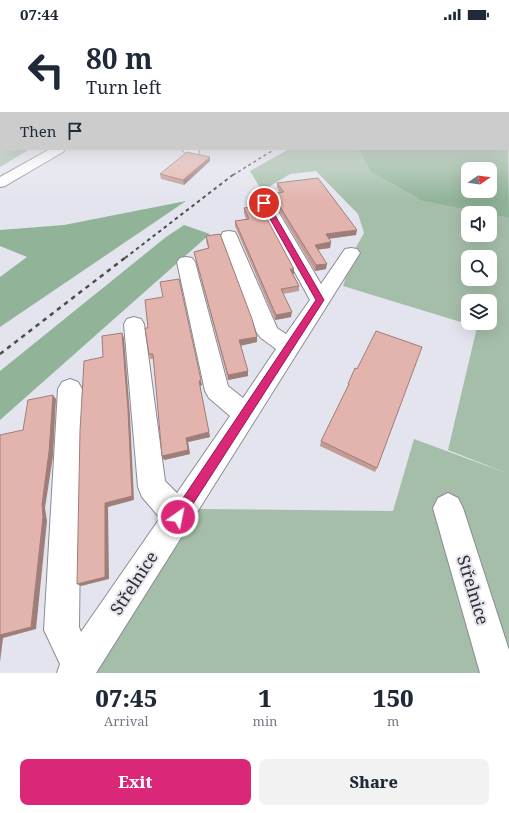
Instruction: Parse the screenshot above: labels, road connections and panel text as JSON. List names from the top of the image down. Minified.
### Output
{"streets":{"street":["Střelnice"]},"north":"right","page":{"status":"07:44","turn":["80 m","Turn left"],"then":"Then","eta":["07:45","Arrival","1","min","150","m"],"buttons":["Exit","Share"]}}
